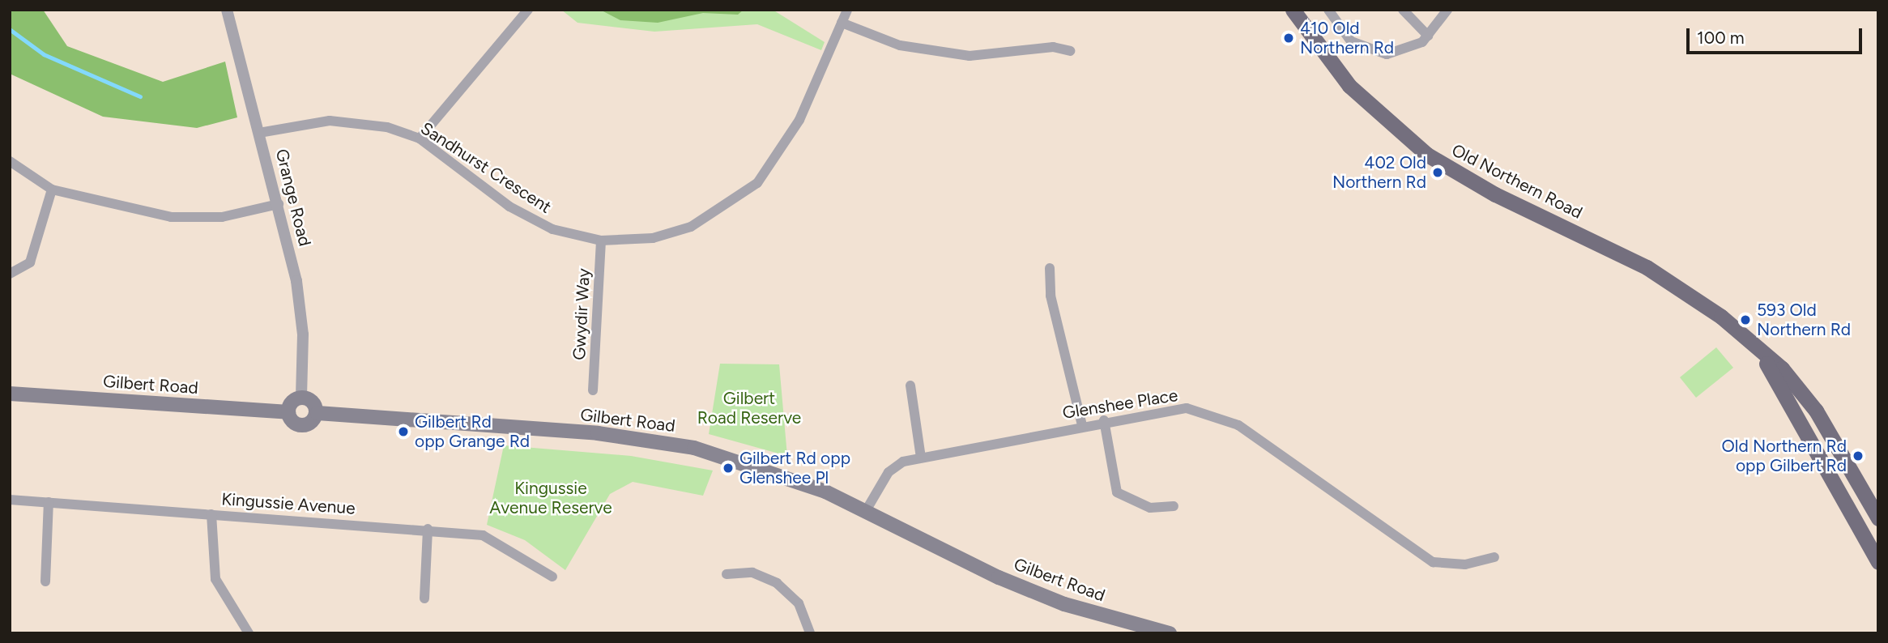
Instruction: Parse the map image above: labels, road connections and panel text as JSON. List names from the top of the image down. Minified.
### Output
{"streets":{"main road":["Old Northern Road","Gilbert Road"],"street":["Sandhurst Crescent","Grange Road","Gwydir Way","Glenshee Place","Kingussie Avenue"]},"crossings":[["Sandhurst Crescent","Grange Road"],["Sandhurst Crescent","Gwydir Way"],["Grange Road","Gilbert Road"],["Gilbert Road","Glenshee Place"]],"parks":["Gilbert Road Reserve","Kingussie Avenue Reserve"],"places":["410 Old Northern Rd","402 Old Northern Rd","593 Old Northern Rd","Gilbert Rd opp Grange Rd","Old Northern Rd opp Gilbert Rd","Gilbert Rd opp Glenshee Pl"],"scale_bar":"100 m"}
